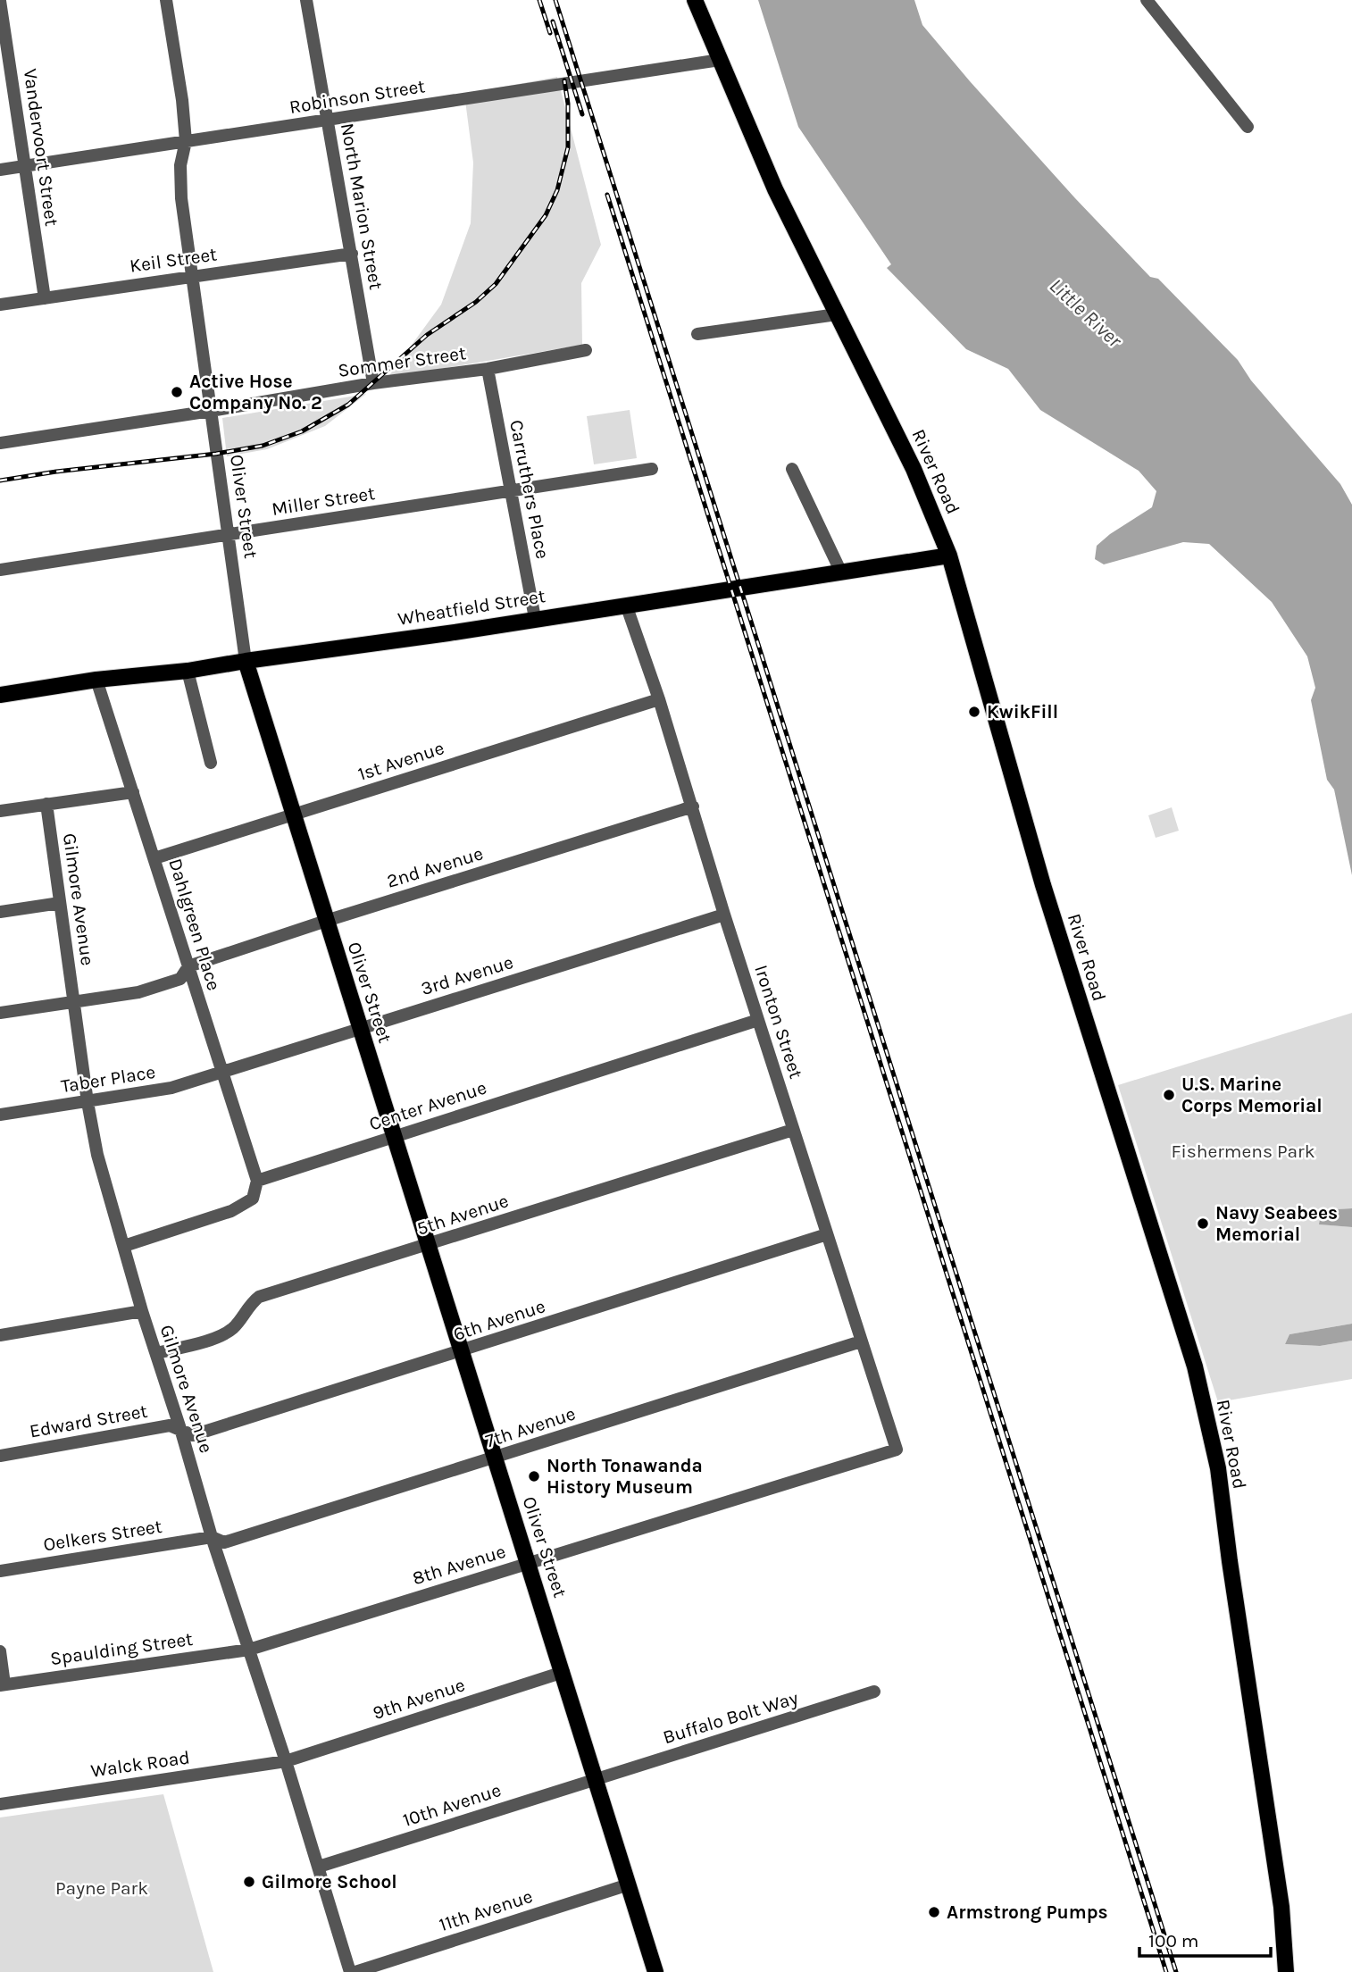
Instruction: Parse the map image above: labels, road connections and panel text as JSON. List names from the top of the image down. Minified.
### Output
{"streets":{"main road":["River Road","Oliver Street","Wheatfield Street"],"street":["Robinson Street","Vandervoort Street","North Marion Street","Keil Street","Sommer Street","Carruthers Place","Miller Street","1st Avenue","2nd Avenue","Gilmore Avenue","Dahlgreen Place","3rd Avenue","Ironton Street","Taber Place","Center Avenue","5th Avenue","6th Avenue","Edward Street","7th Avenue","Oelkers Street","8th Avenue","Spaulding Street","9th Avenue","Buffalo Bolt Way","Walck Road","10th Avenue","11th Avenue"]},"crossings":[["Robinson Street","Vandervoort Street"],["Robinson Street","North Marion Street"],["Robinson Street","River Road"],["Robinson Street","Oliver Street"],["Vandervoort Street","Keil Street"],["North Marion Street","Keil Street"],["North Marion Street","Sommer Street"],["Keil Street","Oliver Street"],["Sommer Street","Carruthers Place"],["Sommer Street","Oliver Street"],["River Road","Wheatfield Street"],["Carruthers Place","Miller Street"],["Carruthers Place","Wheatfield Street"],["Miller Street","Oliver Street"],["Oliver Street","Wheatfield Street"],["Oliver Street","1st Avenue"],["Oliver Street","2nd Avenue"],["Oliver Street","3rd Avenue"],["Oliver Street","Center Avenue"],["Oliver Street","5th Avenue"],["Oliver Street","6th Avenue"],["Oliver Street","7th Avenue"],["Oliver Street","8th Avenue"],["Oliver Street","9th Avenue"],["Oliver Street","Buffalo Bolt Way"],["Oliver Street","10th Avenue"],["Oliver Street","11th Avenue"],["Wheatfield Street","Dahlgreen Place"],["Wheatfield Street","Ironton Street"],["1st Avenue","Dahlgreen Place"],["1st Avenue","Ironton Street"],["2nd Avenue","Gilmore Avenue"],["2nd Avenue","Dahlgreen Place"],["2nd Avenue","Ironton Street"],["Gilmore Avenue","Taber Place"],["Gilmore Avenue","5th Avenue"],["Gilmore Avenue","6th Avenue"],["Gilmore Avenue","Edward Street"],["Gilmore Avenue","7th Avenue"],["Gilmore Avenue","Oelkers Street"],["Gilmore Avenue","8th Avenue"],["Gilmore Avenue","Spaulding Street"],["Gilmore Avenue","9th Avenue"],["Gilmore Avenue","Walck Road"],["Gilmore Avenue","10th Avenue"],["Dahlgreen Place","3rd Avenue"],["Dahlgreen Place","Taber Place"],["Dahlgreen Place","Center Avenue"],["3rd Avenue","Ironton Street"],["3rd Avenue","Taber Place"],["Ironton Street","Center Avenue"],["Ironton Street","5th Avenue"],["Ironton Street","6th Avenue"],["Ironton Street","7th Avenue"],["Ironton Street","8th Avenue"],["6th Avenue","Edward Street"],["7th Avenue","Oelkers Street"],["8th Avenue","Spaulding Street"],["9th Avenue","Walck Road"],["Buffalo Bolt Way","10th Avenue"]],"water":["Little River"],"parks":["Fishermens Park","Payne Park"],"places":["Active Hose Company No. 2","KwikFill","U.S. Marine Corps Memorial","Navy Seabees Memorial","North Tonawanda History Museum","Gilmore School","Armstrong Pumps"],"scale_bar":"100 m"}
